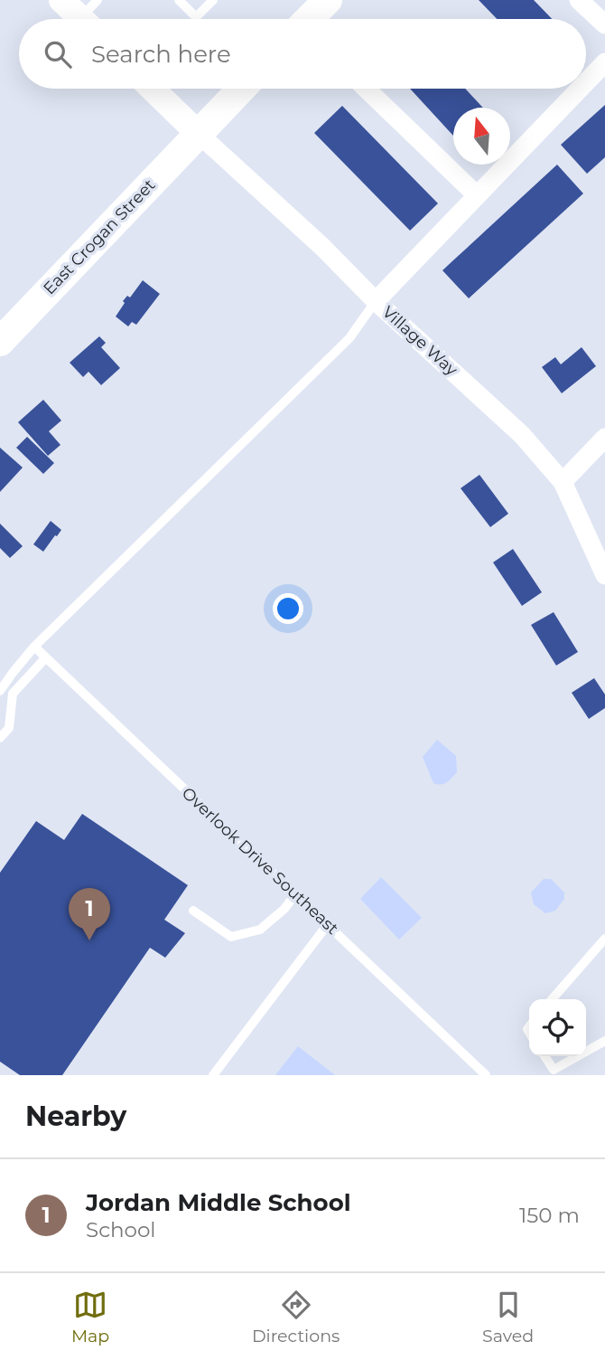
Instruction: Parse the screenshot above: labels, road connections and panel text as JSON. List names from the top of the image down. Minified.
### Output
{"streets":{"main road":["East Crogan Street"],"street":["Village Way"],"lane":["Overlook Drive Southeast"]},"crossings":[["East Crogan Street","Village Way"]],"north":"top","page":{"search":"Search here","pins":"1","heading":"Nearby","list":[{"mark":"1","name":"Jordan Middle School","note":"School","value":"150 m"}],"nav":["Map","Directions","Saved"]}}
